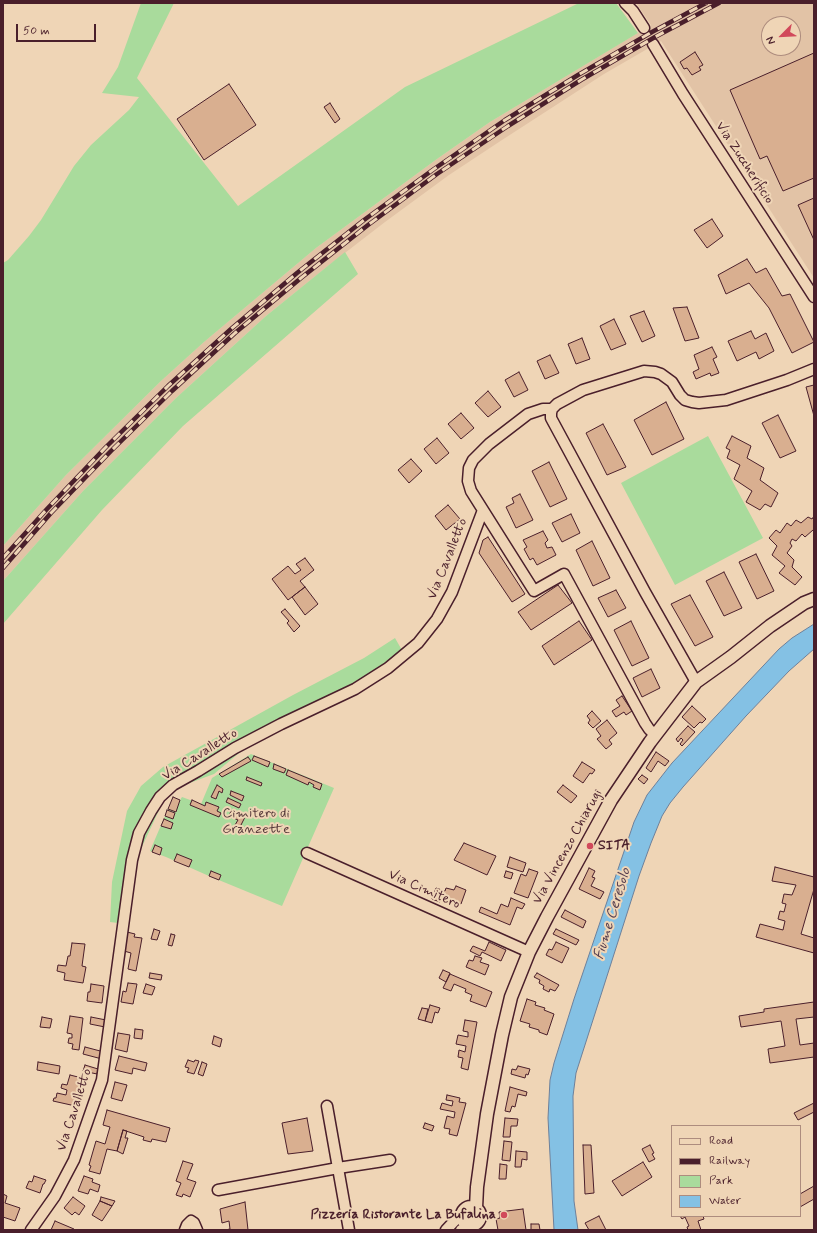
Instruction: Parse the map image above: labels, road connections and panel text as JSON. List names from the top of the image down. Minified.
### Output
{"streets":{"street":["Via Zuccherificio","Via Cavalletto","Via Vincenzo Chiarugi","Via Cimitero"]},"crossings":[["Via Cavalletto","Via Vincenzo Chiarugi"],["Via Vincenzo Chiarugi","Via Cimitero"]],"water":["Fiume Ceresolo"],"parks":["Cimitero di Granzette"],"places":["SITA","Pizzeria Ristorante La Bufalina"],"legend":["Road","Railway","Park","Water"],"scale_bar":"50 m","north":"bottom left"}
